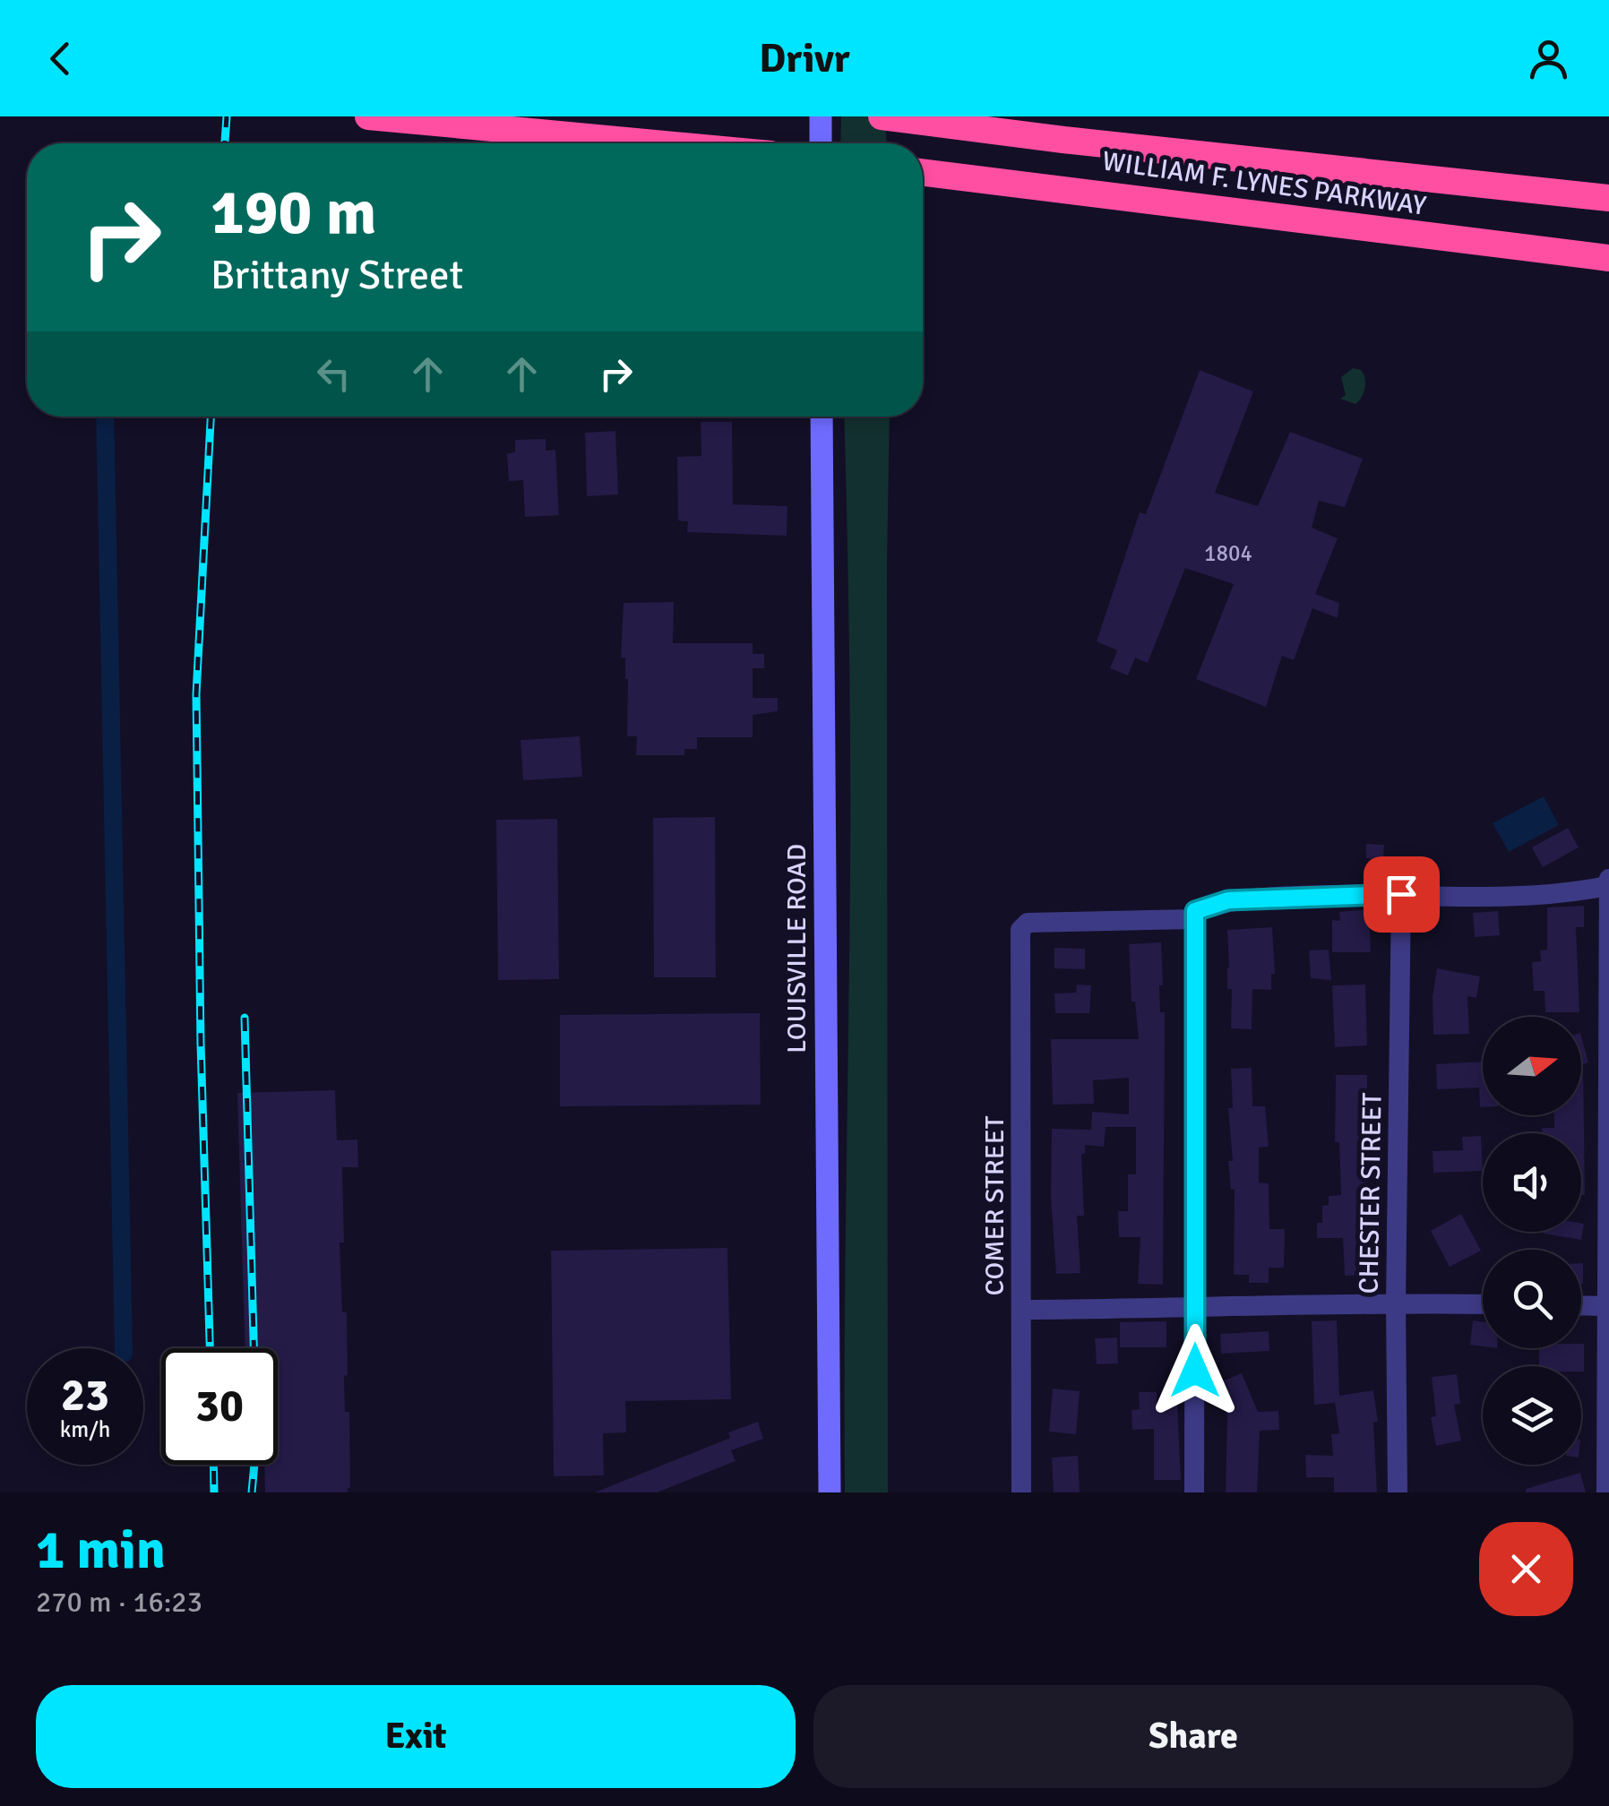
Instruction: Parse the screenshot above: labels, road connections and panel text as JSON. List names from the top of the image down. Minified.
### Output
{"streets":{"highway":["WILLIAM F. LYNES PARKWAY"],"main road":["LOUISVILLE ROAD"],"street":["CHESTER STREET","COMER STREET"]},"house_numbers":["1804"],"north":"right","page":{"header":"Drivr","turn":["190 m","Brittany Street"],"speed":"23 km/h","limit":"30","heading":["1 min","270 m · 16:23"],"buttons":["Exit","Share"]}}
